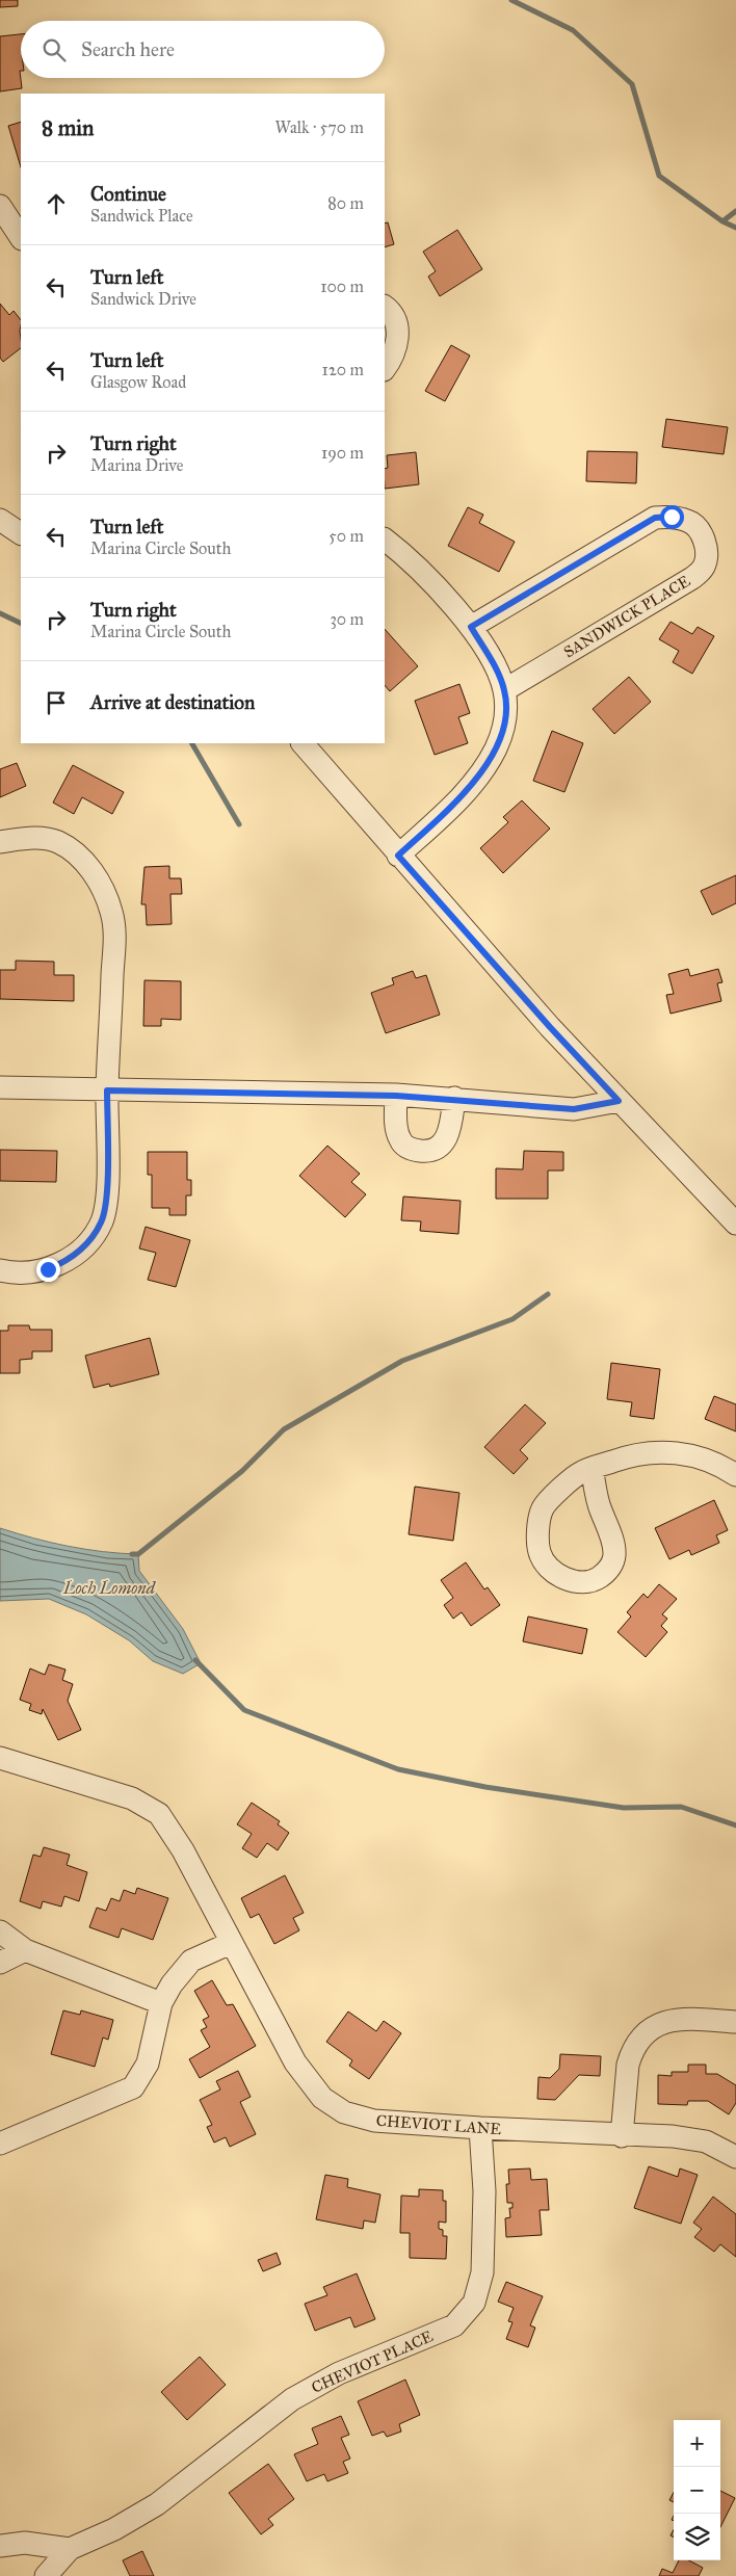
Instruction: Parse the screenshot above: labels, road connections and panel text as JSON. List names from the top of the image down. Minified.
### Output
{"streets":{"street":["SANDWICK PLACE","CHEVIOT LANE","CHEVIOT PLACE"]},"crossings":[["CHEVIOT LANE","CHEVIOT PLACE"]],"water":["Loch Lomond"],"page":{"search":"Search here","heading":["8 min","Walk · 570 m"],"list":[["Continue","Sandwick Place","80 m"],["Turn left","Sandwick Drive","100 m"],["Turn left","Glasgow Road","120 m"],["Turn right","Marina Drive","190 m"],["Turn left","Marina Circle South","50 m"],["Turn right","Marina Circle South","30 m"],"Arrive at destination"],"map_buttons":["+","−"]}}
